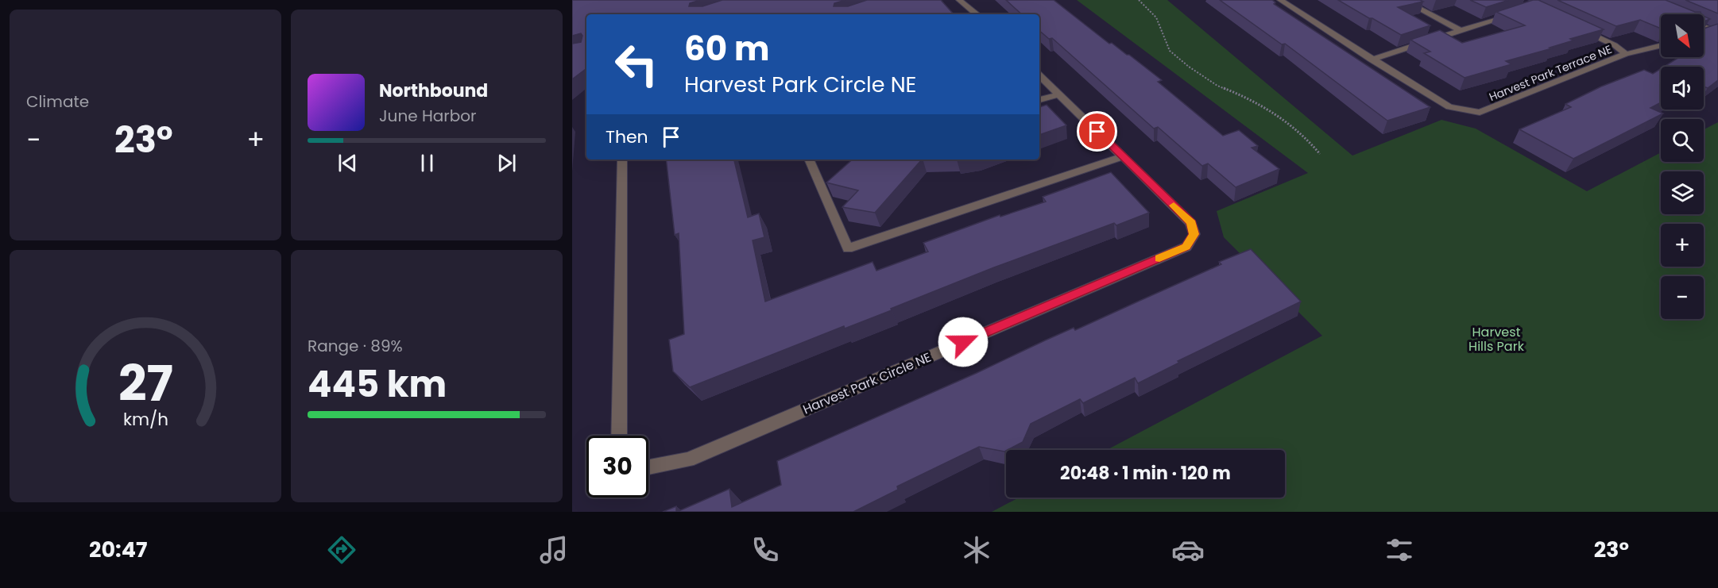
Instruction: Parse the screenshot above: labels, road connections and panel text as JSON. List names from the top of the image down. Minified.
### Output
{"streets":{"street":["Harvest Park Terrace NE","Harvest Park Circle NE"]},"parks":["Harvest Hills Park"],"north":"bottom right","page":{"tile":["Climate",["Range · 89%","445 km"]],"map_buttons":["+","−"],"turn":["60 m","Harvest Park Circle NE"],"song":["Northbound","June Harbor"],"then":"Then","heat":["−","23°","+"],"limit":"30","trip":"20:48 · 1 min · 120 m","tabs":["20:47","23°"],"gauge":["27","km/h"]}}
